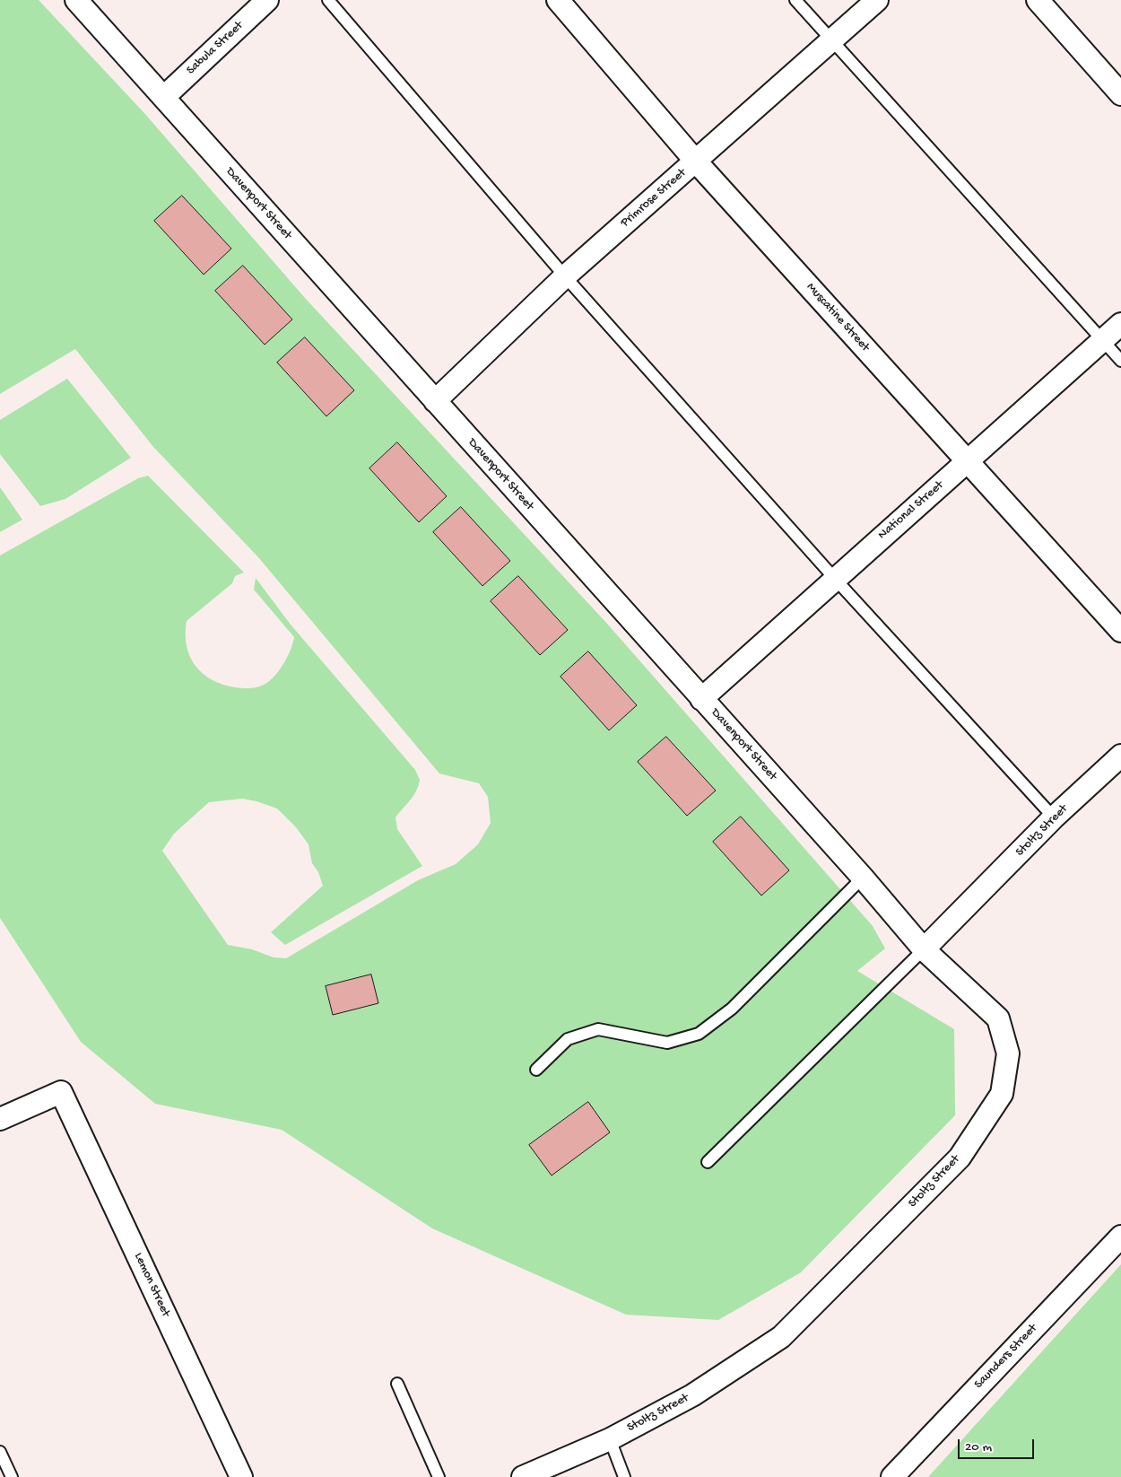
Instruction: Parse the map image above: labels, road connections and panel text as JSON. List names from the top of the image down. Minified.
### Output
{"streets":{"street":["Sabula Street","Primrose Street","Davenport Street","Muscatine Street","National Street","Stoltz Street","Lemon Street","Saunders Street"]},"crossings":[["Sabula Street","Davenport Street"],["Primrose Street","Davenport Street"],["Primrose Street","Muscatine Street"],["Davenport Street","National Street"],["Davenport Street","Stoltz Street"],["Muscatine Street","National Street"]],"scale_bar":"20 m"}
